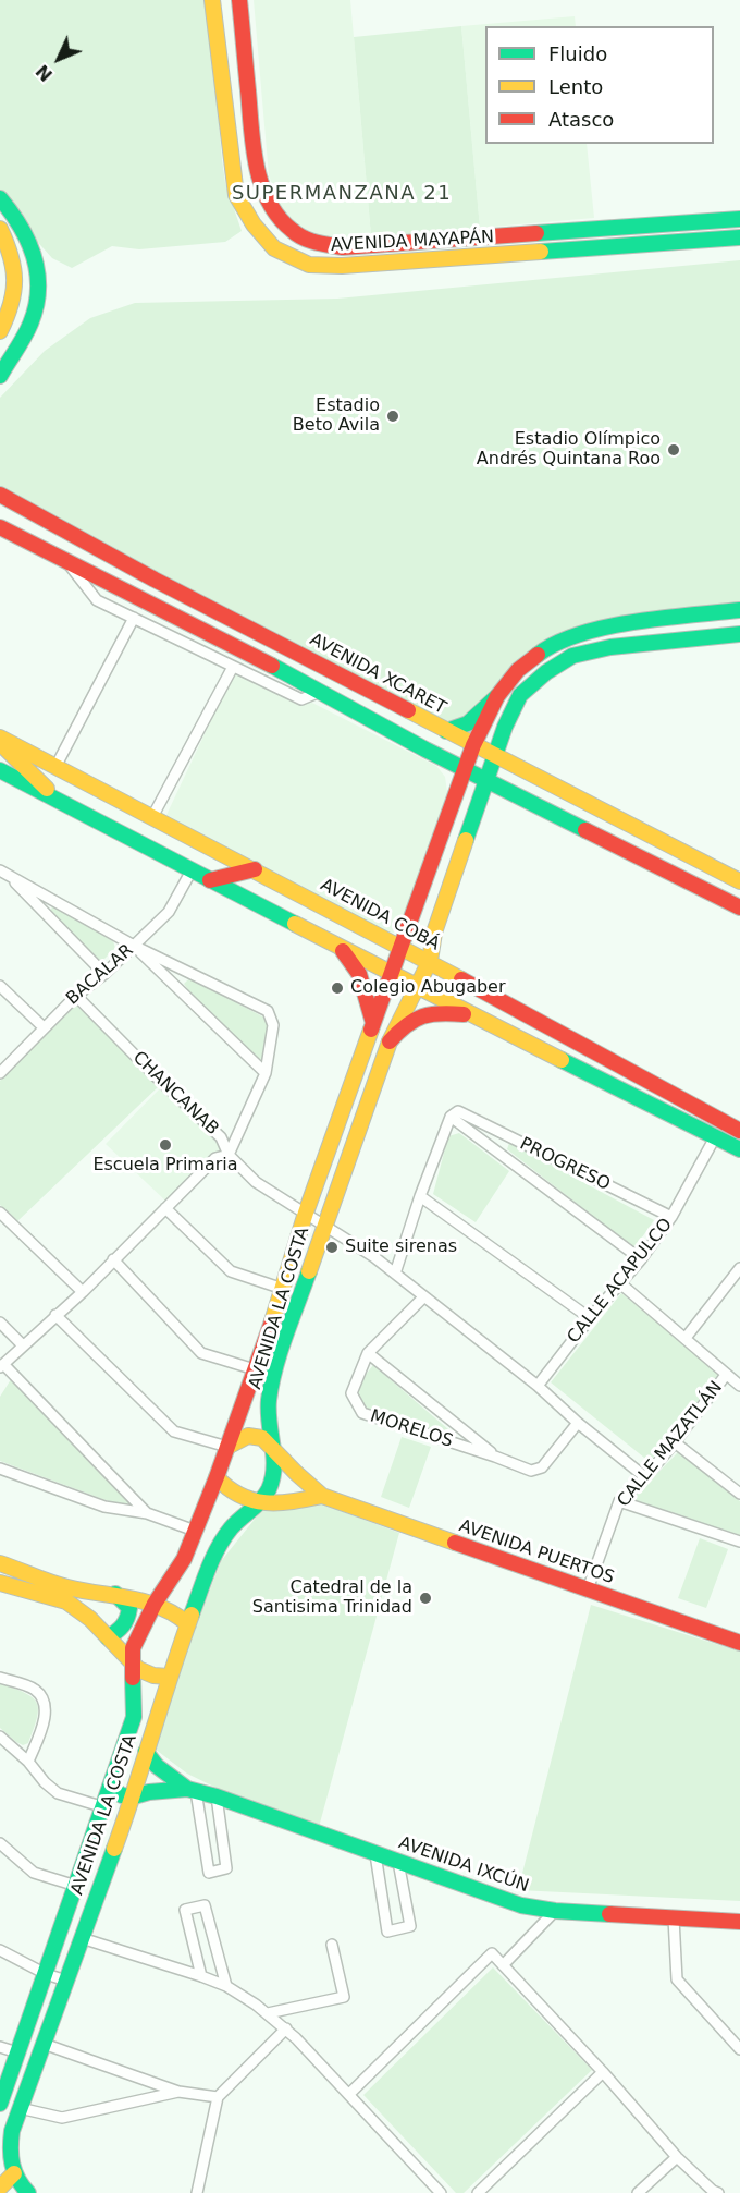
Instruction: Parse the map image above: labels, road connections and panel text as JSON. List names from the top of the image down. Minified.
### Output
{"streets":{"main road":["AVENIDA MAYAPÁN","AVENIDA XCARET","AVENIDA COBÁ","AVENIDA LA COSTA","AVENIDA PUERTOS","AVENIDA IXCÚN"],"street":["BACALAR","CHANCANAB","PROGRESO","CALLE ACAPULCO","MORELOS","CALLE MAZATLÁN"]},"crossings":[["AVENIDA XCARET","AVENIDA LA COSTA"],["AVENIDA COBÁ","AVENIDA LA COSTA"],["BACALAR","CHANCANAB"],["CHANCANAB","AVENIDA LA COSTA"],["PROGRESO","CALLE ACAPULCO"],["AVENIDA LA COSTA","AVENIDA PUERTOS"],["AVENIDA LA COSTA","AVENIDA IXCÚN"],["CALLE MAZATLÁN","AVENIDA PUERTOS"]],"districts":["SUPERMANZANA 21"],"places":["Estadio Beto Avila","Estadio Olímpico Andrés Quintana Roo","Colegio Abugaber","Escuela Primaria","Suite sirenas","Catedral de la Santisima Trinidad"],"legend":["Fluido","Lento","Atasco"],"north":"bottom left"}
